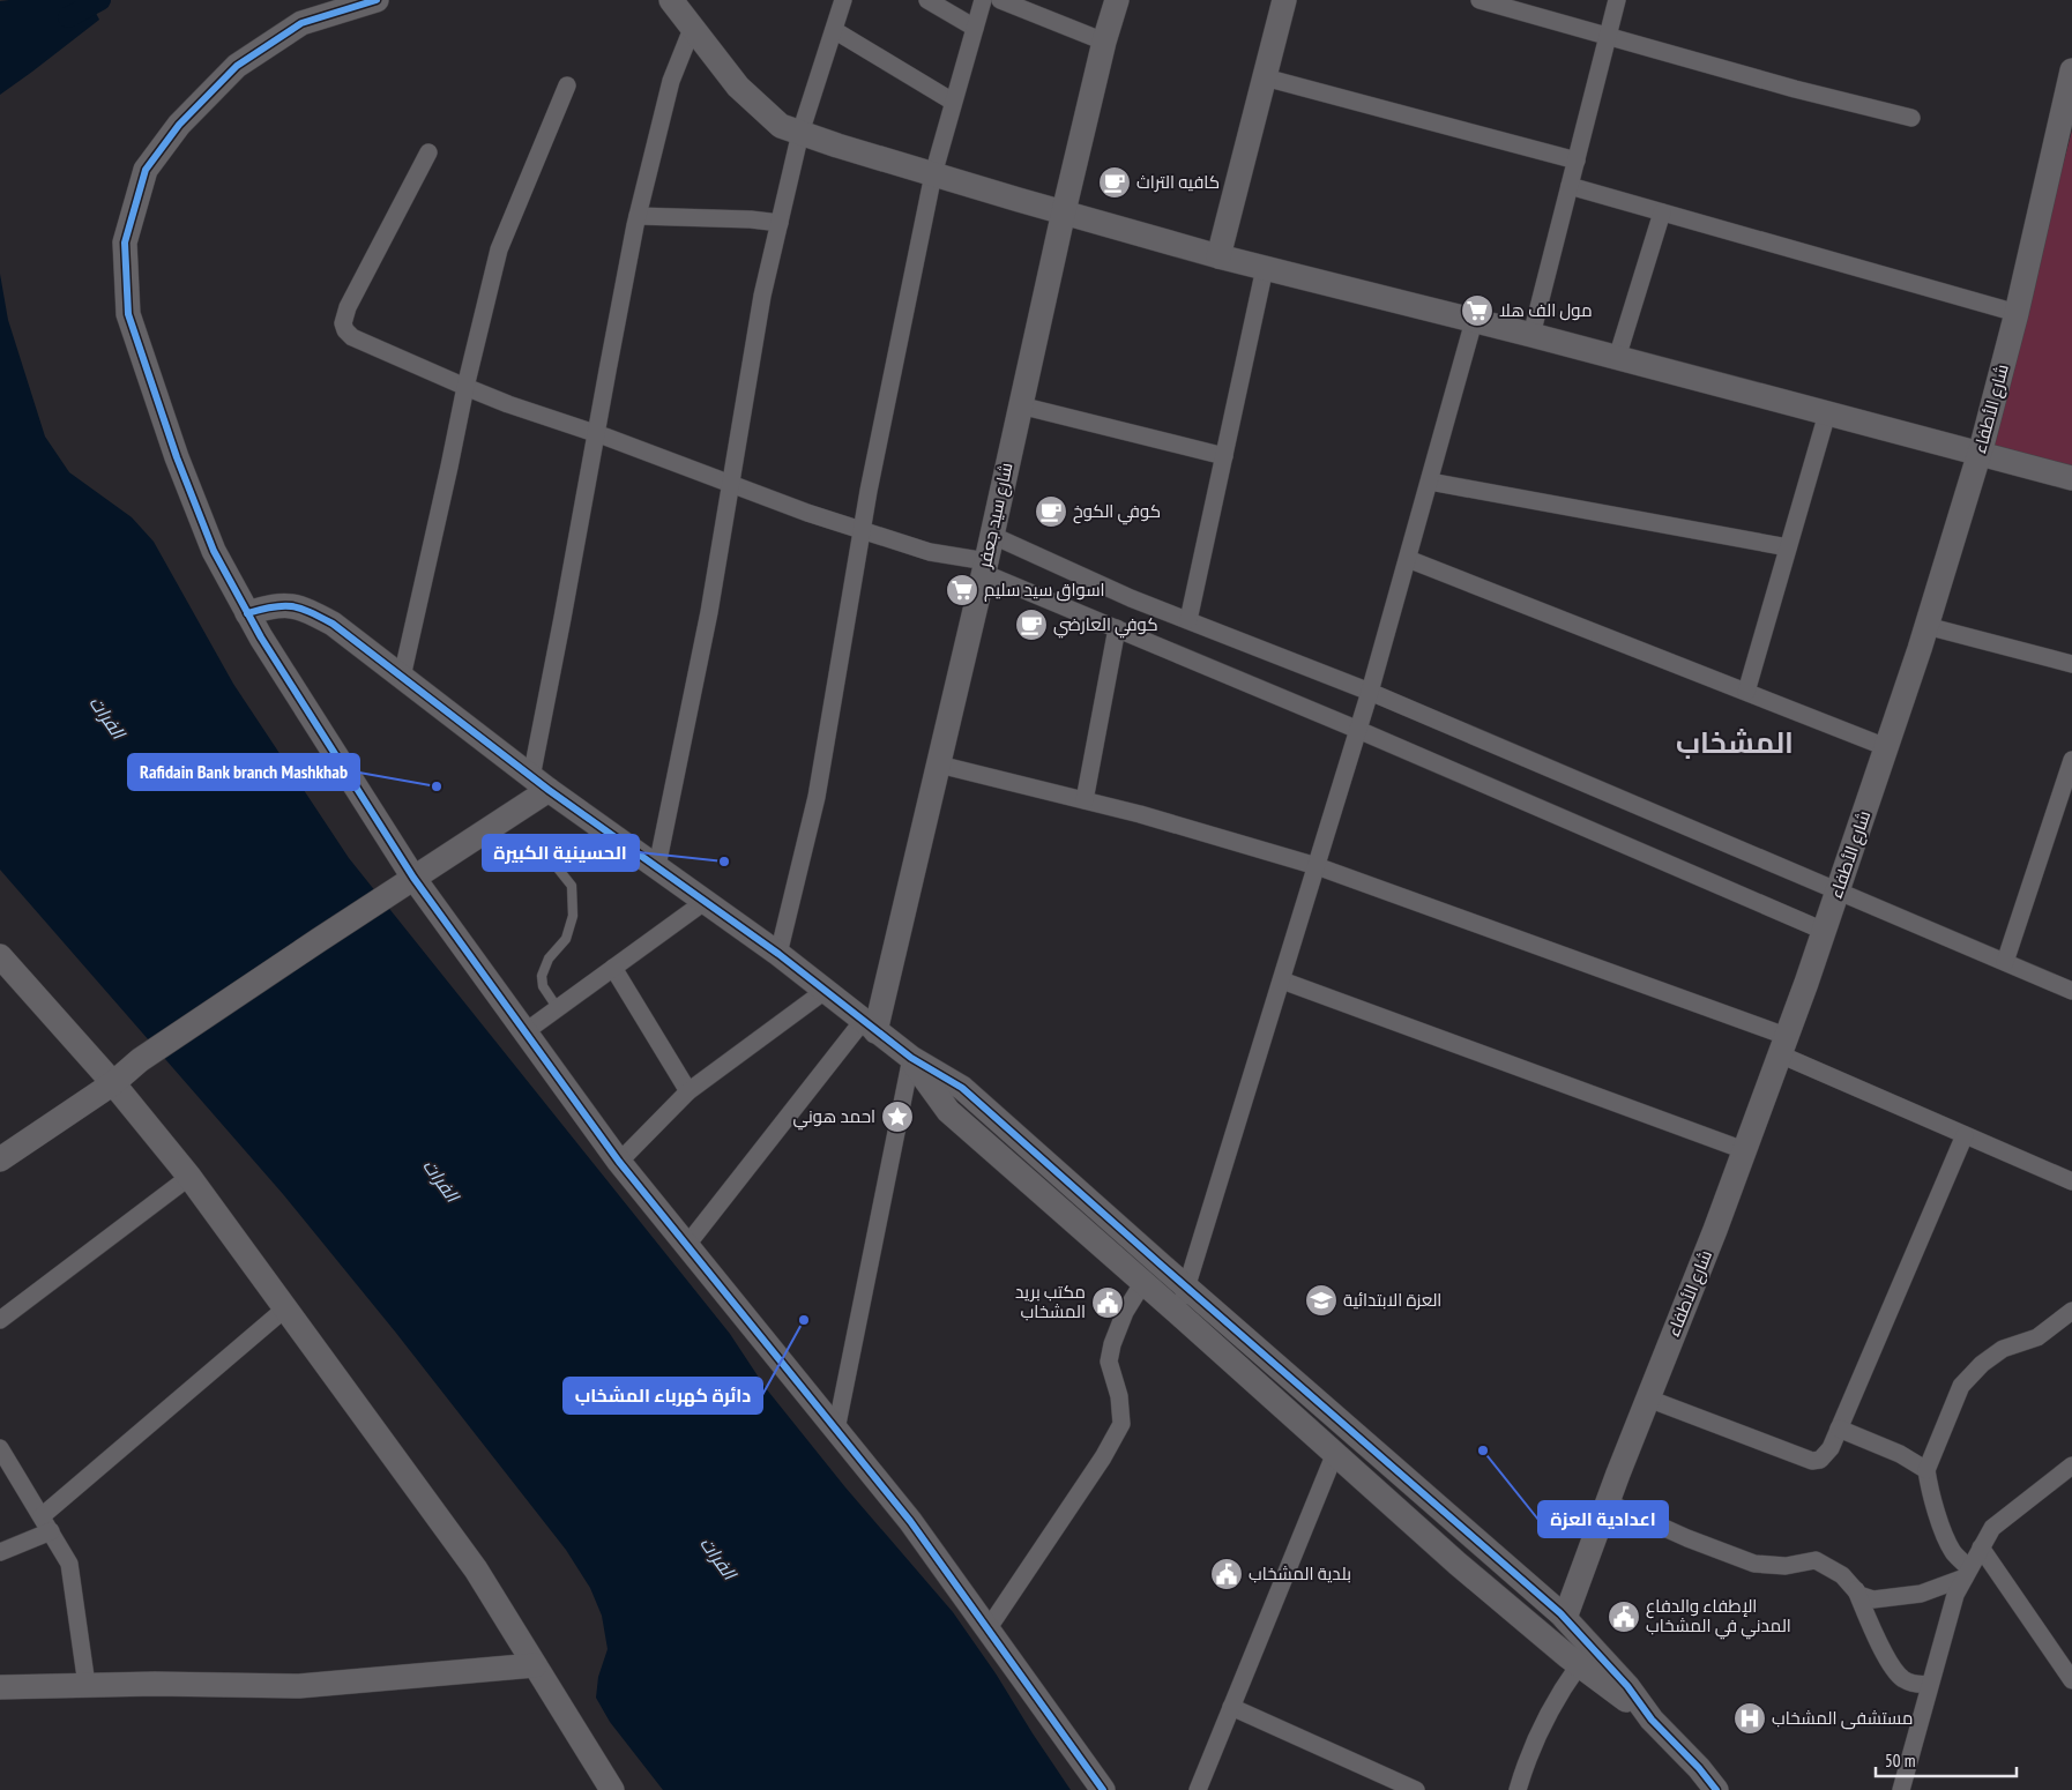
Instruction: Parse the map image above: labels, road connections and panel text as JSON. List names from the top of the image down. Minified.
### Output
{"streets":{"street":["شارع الأطفاء","شارع سيد جعفر"]},"districts":["المشخاب"],"water":["الفرات"],"places":{"cafe":["كافيه التراث","كوفي الكوخ","كوفي العارضي"],"supermarket":["مول الف هلا","اسواق سيد سليم"],"other":["Rafidain Bank branch Mashkhab","الحسينية الكبيرة","دائرة كهرباء المشخاب","اعدادية العزة"],"place":["احمد هوني"],"school or university":["العزة الابتدائية"],"public building":["مكتب بريد المشخاب","بلدية المشخاب","الإطفاء والدفاع المدني في المشخاب"],"hospital":["مستشفى المشخاب"]},"scale_bar":"50 m"}
